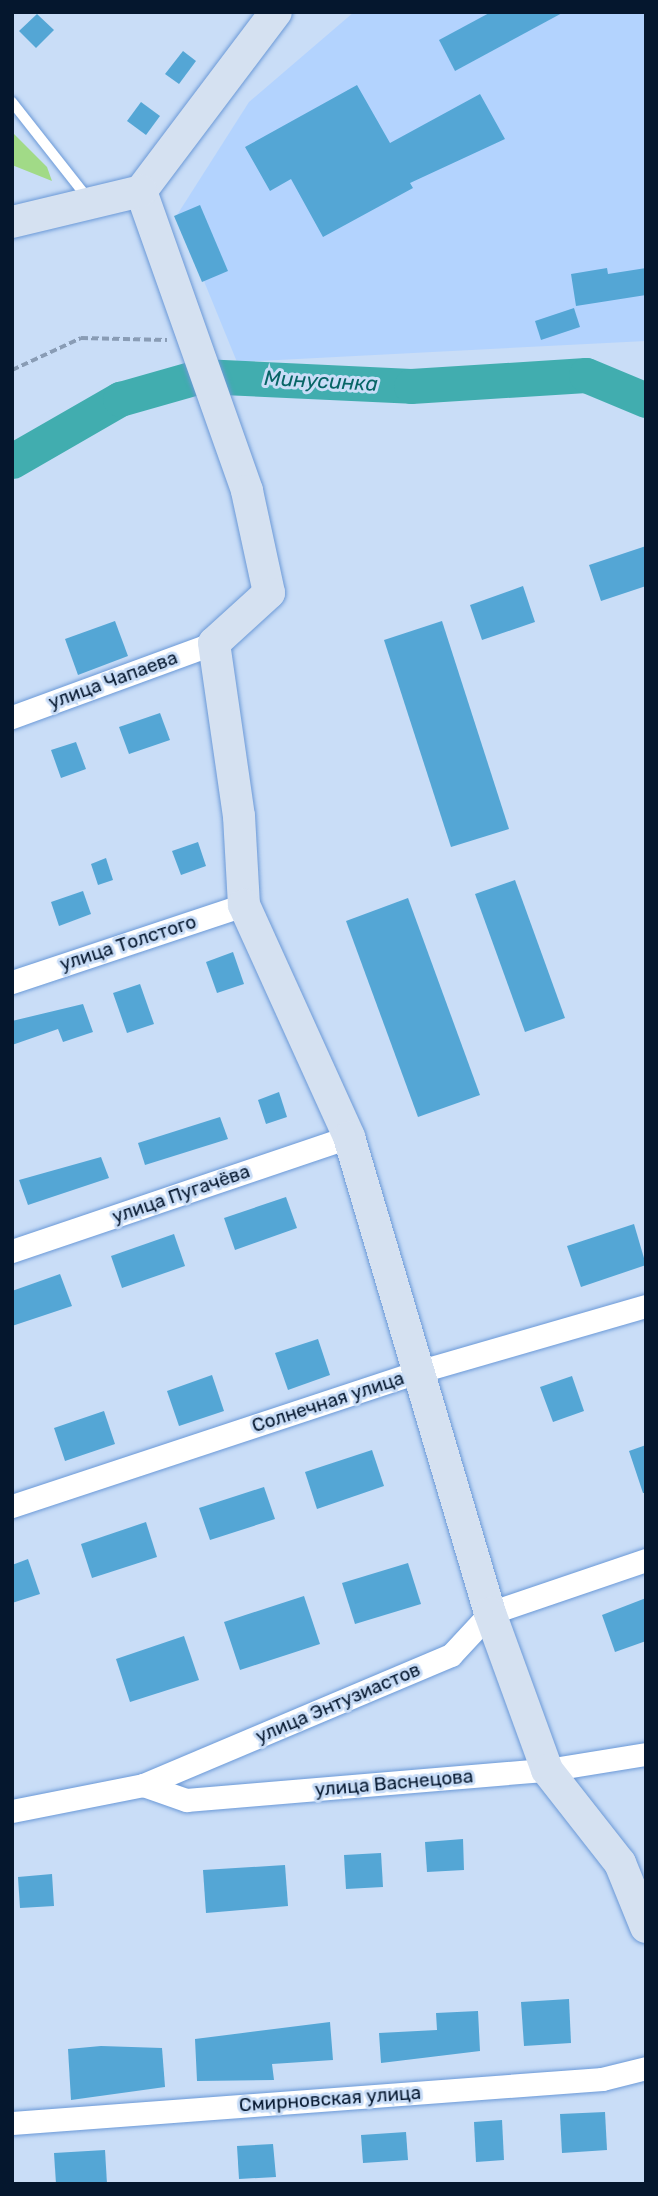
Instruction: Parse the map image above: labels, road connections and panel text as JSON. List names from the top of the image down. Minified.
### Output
{"streets":{"street":["улица Чапаева","улица Толстого","улица Пугачёва","Солнечная улица","улица Энтузиастов","улица Васнецова","Смирновская улица"]},"crossings":[["улица Энтузиастов","улица Васнецова"]],"water":["Минусинка"]}
